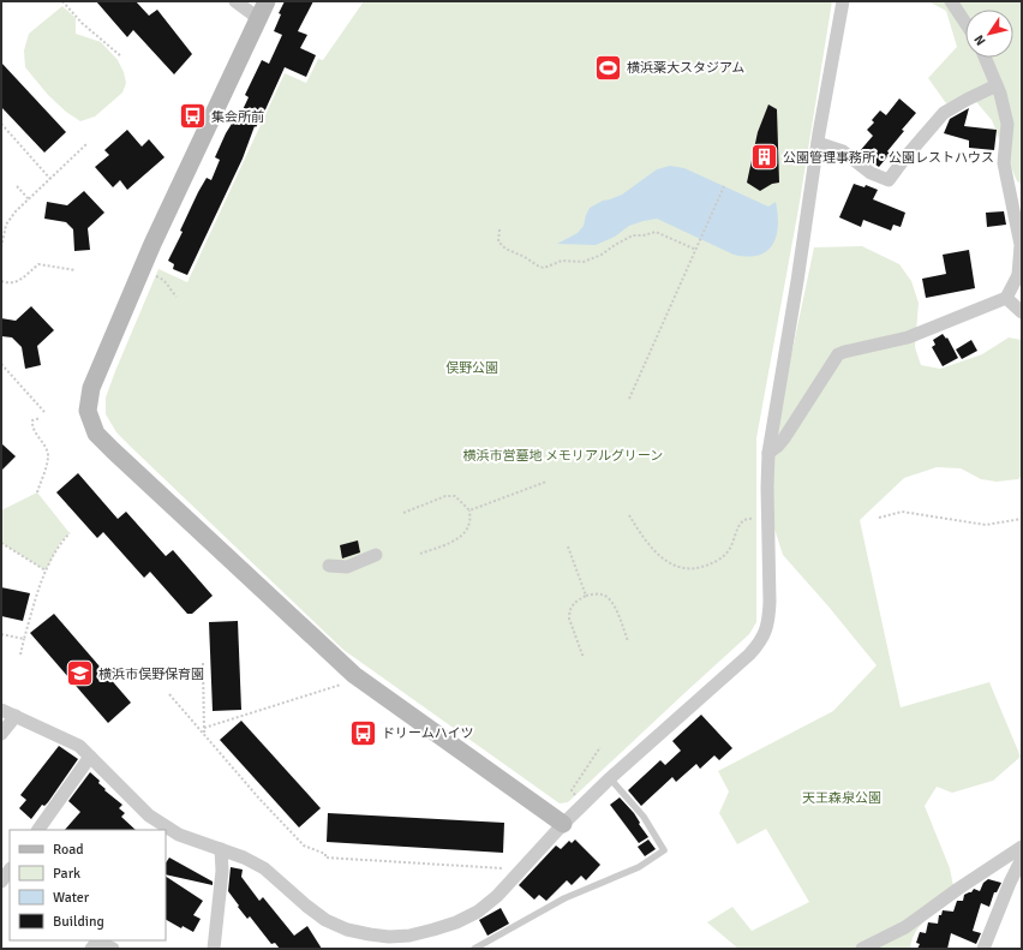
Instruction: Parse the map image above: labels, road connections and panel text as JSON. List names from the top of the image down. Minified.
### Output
{"parks":["俣野公園","横浜市営墓地 メモリアルグリーン","天王森泉公園"],"places":{"sports":["横浜薬大スタジアム"],"bus stop":["集会所前","ドリームハイツ"],"building":["公園管理事務所・公園レストハウス"],"school or university":["横浜市俣野保育園"]},"legend":["Road","Park","Water","Building"],"north":"bottom left"}
